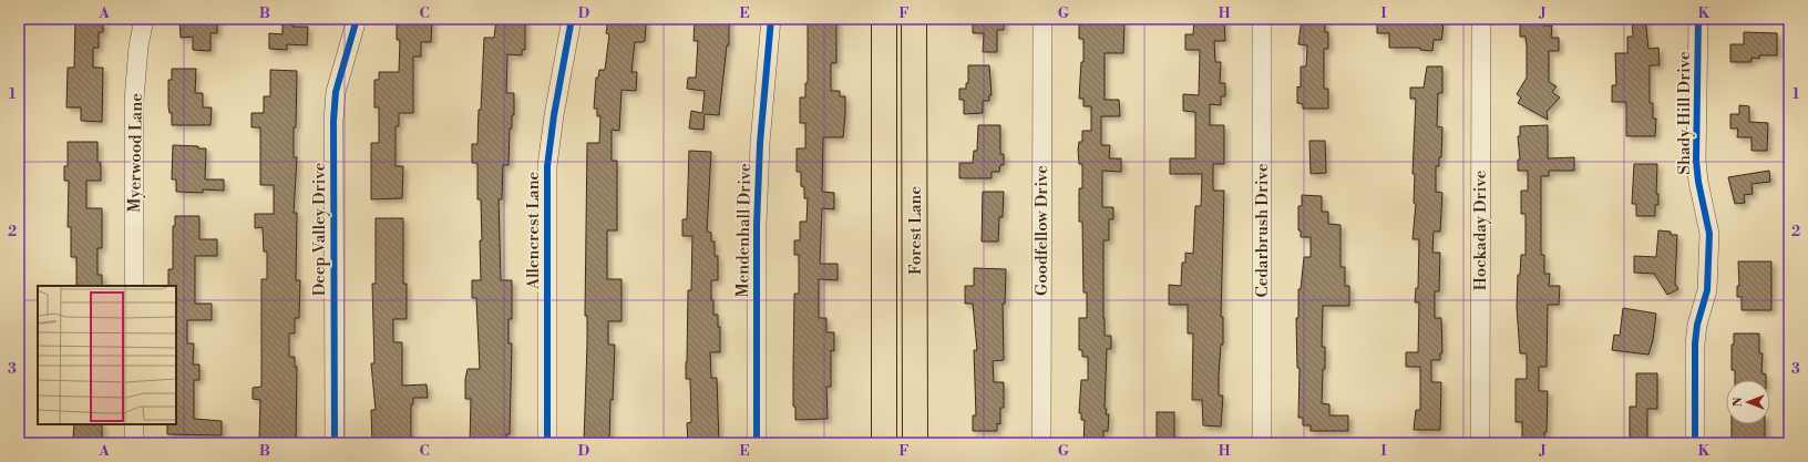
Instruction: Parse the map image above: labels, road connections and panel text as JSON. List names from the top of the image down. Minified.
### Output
{"streets":{"main road":["Forest Lane"],"street":["Shady Hill Drive","Myerwood Lane","Deep Valley Drive","Allencrest Lane","Mendenhall Drive","Goodfellow Drive","Cedarbrush Drive","Hockaday Drive"]},"north":"left","grid":{"columns":["A","B","C","D","E","F","G","H","I","J","K"],"rows":["1","2","3"]}}
